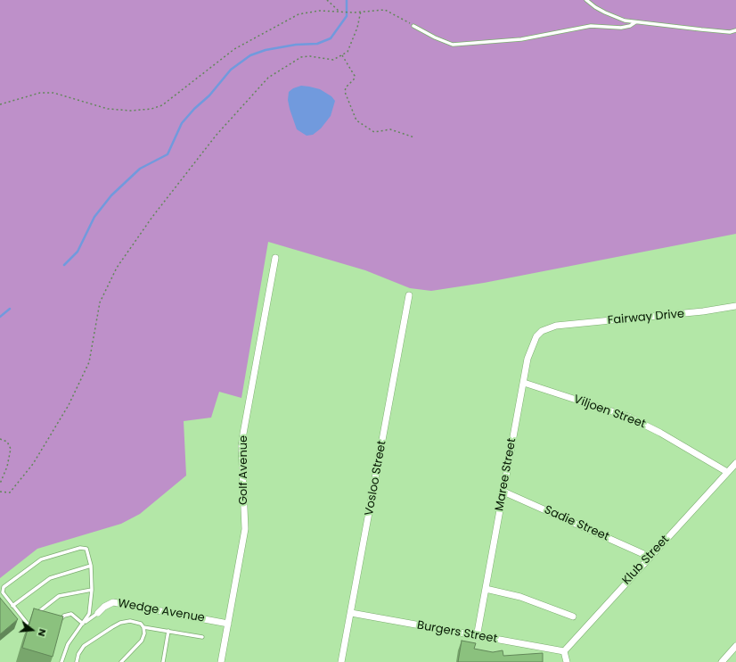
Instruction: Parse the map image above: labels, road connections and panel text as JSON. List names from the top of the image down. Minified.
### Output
{"streets":{"street":["Fairway Drive","Viljoen Street","Golf Avenue","Maree Street","Vosloo Street","Sadie Street","Klub Street","Wedge Avenue","Burgers Street"]},"crossings":[["Fairway Drive","Maree Street"],["Viljoen Street","Maree Street"],["Viljoen Street","Klub Street"],["Golf Avenue","Wedge Avenue"],["Maree Street","Sadie Street"],["Maree Street","Burgers Street"],["Vosloo Street","Burgers Street"],["Sadie Street","Klub Street"],["Klub Street","Burgers Street"]],"north":"right"}
